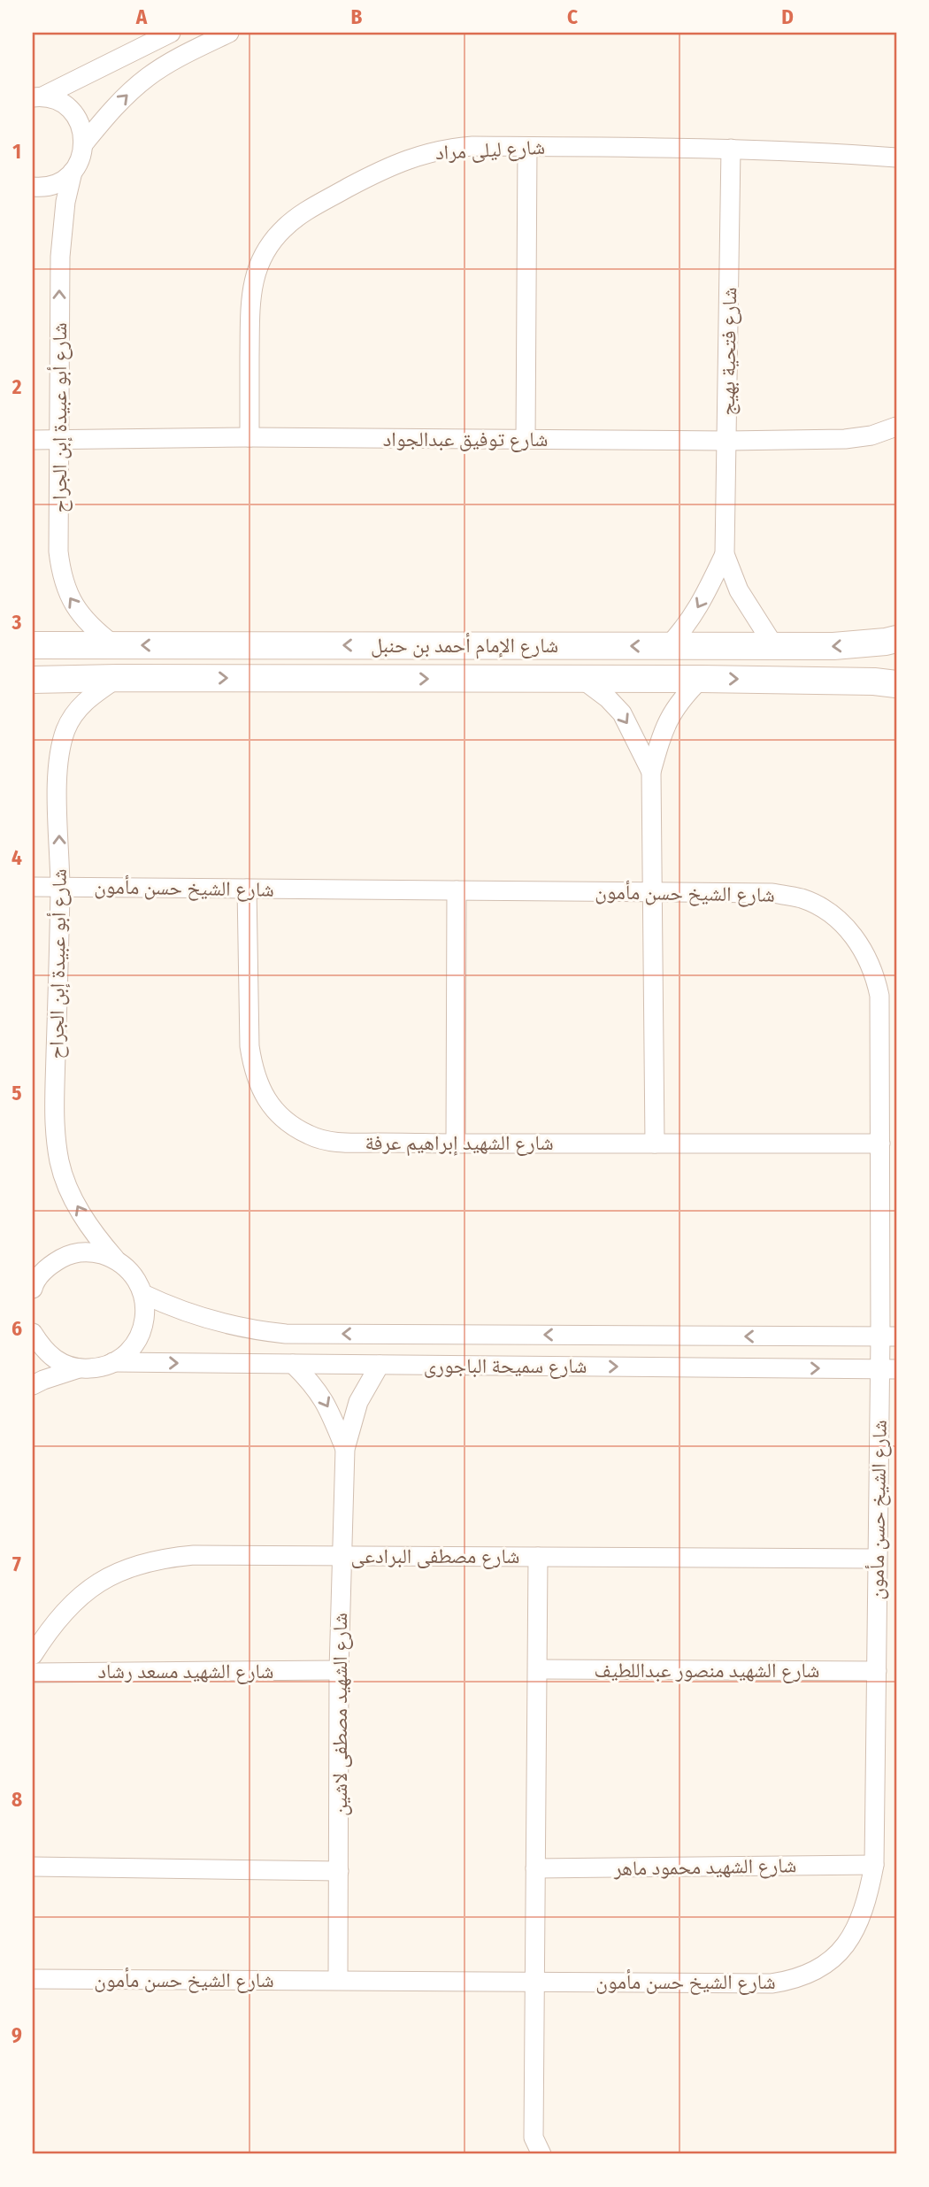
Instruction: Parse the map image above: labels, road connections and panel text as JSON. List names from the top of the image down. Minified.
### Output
{"streets":{"street":["شارع ليلى مراد","شارع فتحية بهيج","شارع أبو عبيدة إبن الجراح","شارع توفيق عبدالجواد","شارع الإمام أحمد بن حنبل","شارع الشيخ حسن مأمون","شارع الشهيد إبراهيم عرفة","شارع سميحة الباجورى","شارع مصطفى البرادعى","شارع الشهيد منصور عبداللطيف","شارع الشهيد مسعد رشاد","شارع الشهيد مصطفى لاشين","شارع الشهيد محمود ماهر"]},"crossings":[["شارع ليلى مراد","شارع فتحية بهيج"],["شارع ليلى مراد","شارع توفيق عبدالجواد"],["شارع فتحية بهيج","شارع توفيق عبدالجواد"],["شارع فتحية بهيج","شارع الإمام أحمد بن حنبل"],["شارع أبو عبيدة إبن الجراح","شارع توفيق عبدالجواد"],["شارع أبو عبيدة إبن الجراح","شارع الإمام أحمد بن حنبل"],["شارع أبو عبيدة إبن الجراح","شارع الشيخ حسن مأمون"],["شارع أبو عبيدة إبن الجراح","شارع سميحة الباجورى"],["شارع الشيخ حسن مأمون","شارع الشهيد إبراهيم عرفة"],["شارع الشيخ حسن مأمون","شارع سميحة الباجورى"],["شارع الشيخ حسن مأمون","شارع مصطفى البرادعى"],["شارع الشيخ حسن مأمون","شارع الشهيد منصور عبداللطيف"],["شارع الشيخ حسن مأمون","شارع الشهيد مصطفى لاشين"],["شارع الشيخ حسن مأمون","شارع الشهيد محمود ماهر"],["شارع سميحة الباجورى","شارع الشهيد مصطفى لاشين"],["شارع مصطفى البرادعى","شارع الشهيد مصطفى لاشين"],["شارع الشهيد مسعد رشاد","شارع الشهيد مصطفى لاشين"]],"one_way":["شارع أبو عبيدة إبن الجراح"],"grid":{"columns":["A","B","C","D"],"rows":["1","2","3","4","5","6","7","8","9"]}}
